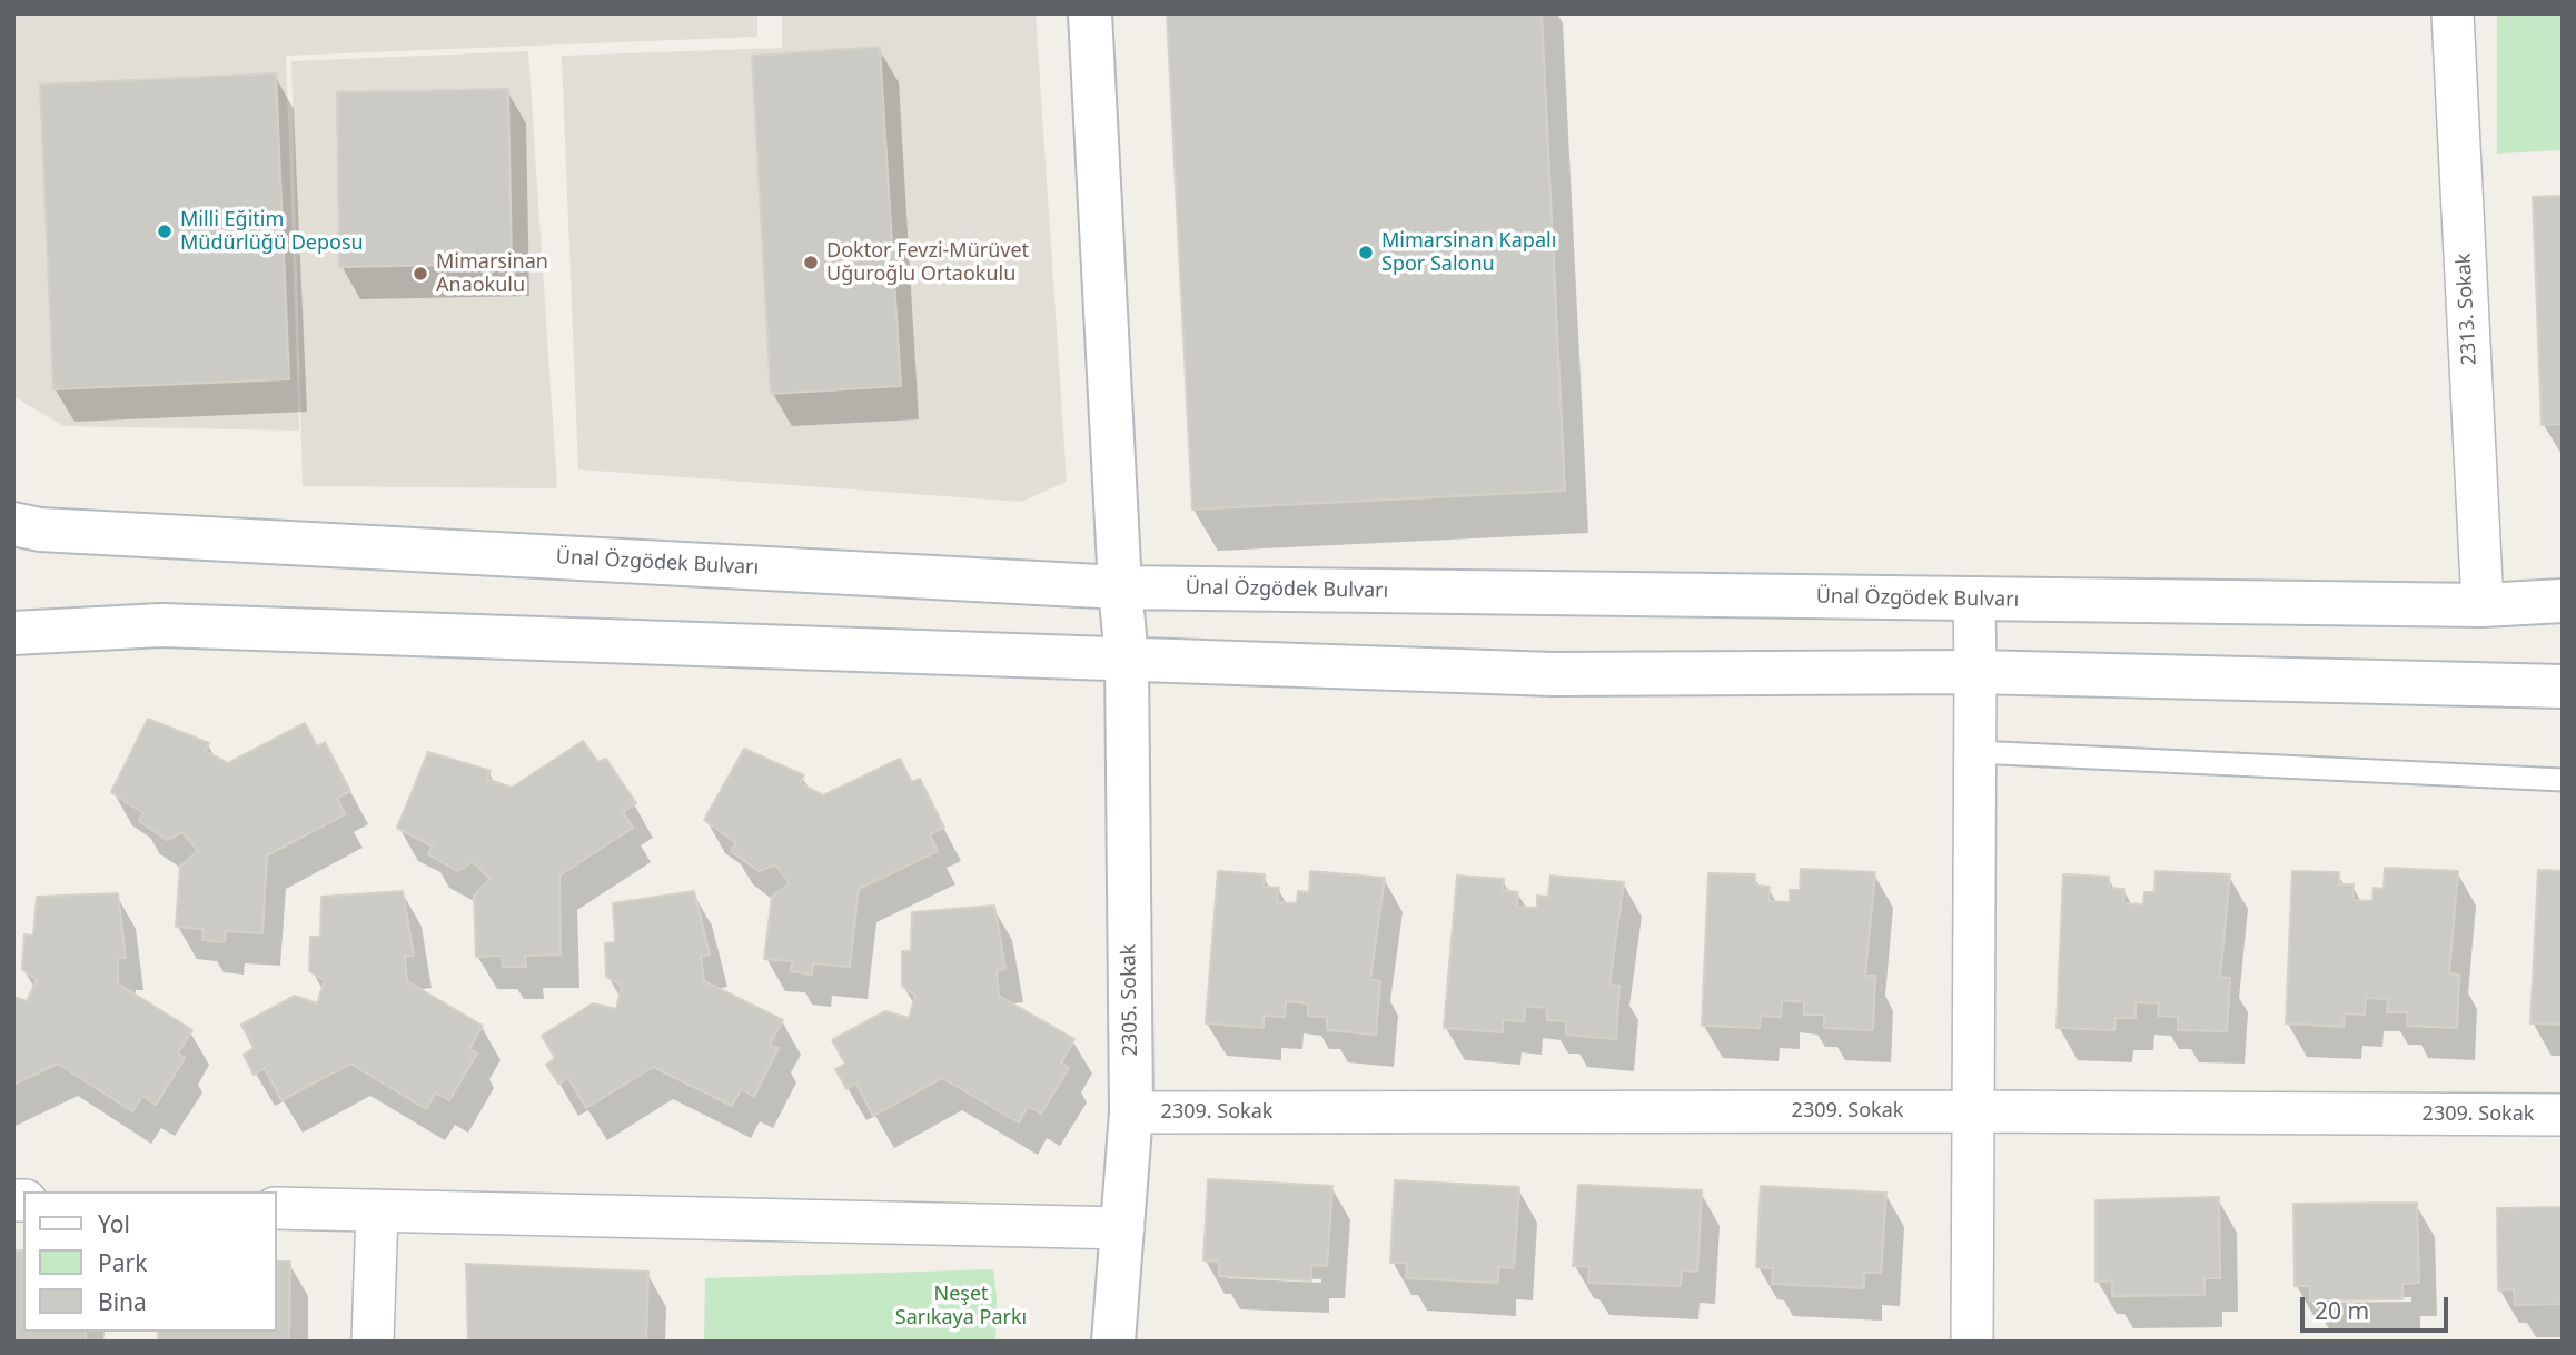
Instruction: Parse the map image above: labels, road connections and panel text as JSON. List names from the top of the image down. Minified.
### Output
{"streets":{"main road":["Ünal Özgödek Bulvarı","2305. Sokak"],"street":["2313. Sokak","2309. Sokak"]},"crossings":[["2313. Sokak","Ünal Özgödek Bulvarı"],["Ünal Özgödek Bulvarı","2305. Sokak"],["2305. Sokak","2309. Sokak"]],"parks":["Neşet Sarıkaya Parkı"],"places":["Milli Eğitim Müdürlüğü Deposu","Mimarsinan Kapalı Spor Salonu","Doktor Fevzi-Mürüvet Uğuroğlu Ortaokulu","Mimarsinan Anaokulu"],"legend":["Yol","Park","Bina"],"scale_bar":"20 m"}
